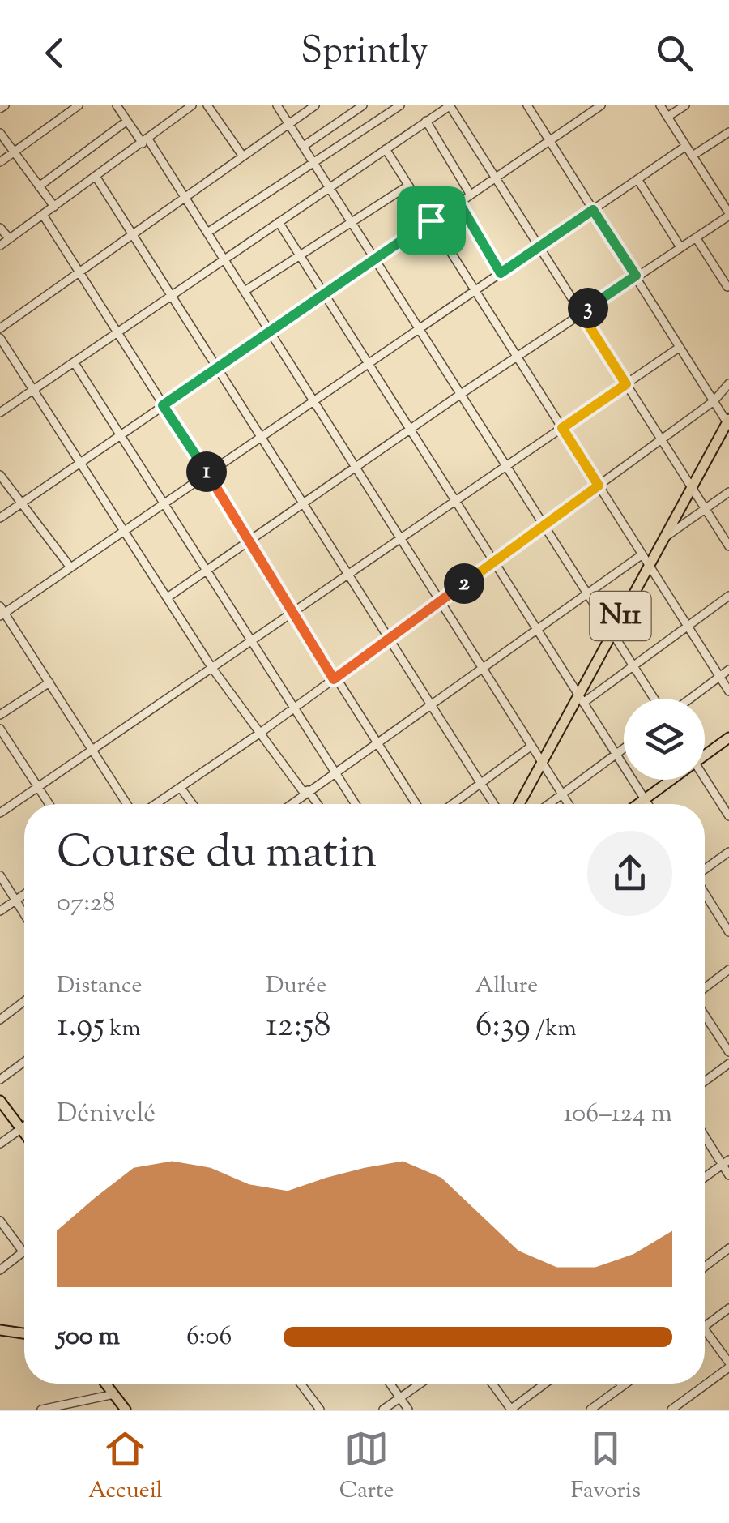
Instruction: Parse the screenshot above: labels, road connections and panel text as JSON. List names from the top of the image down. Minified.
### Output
{"streets":{"main road":["N11"]},"page":{"header":"Sprintly","pins":["3","1","2"],"heading":["Course du matin","07:28"],"stats":[["Distance","1.95 km"],["Durée","12:58"],["Allure","6:39 /km"]],"chart":["Dénivelé","106–124 m"],"list":[{"name":"500 m","note":"6:06"}],"tabs":["Accueil","Carte","Favoris"]}}
